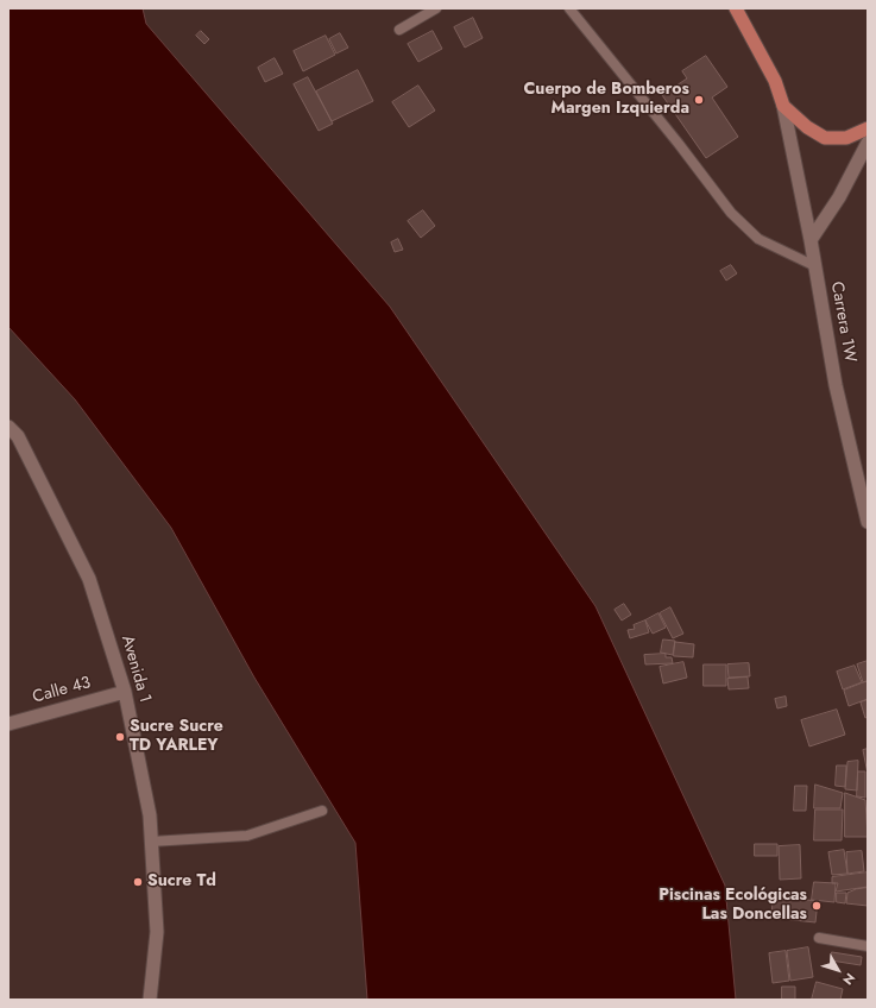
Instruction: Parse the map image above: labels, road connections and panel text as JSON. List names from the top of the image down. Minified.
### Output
{"streets":{"street":["Carrera 1W","Avenida 1","Calle 43"]},"crossings":[["Avenida 1","Calle 43"]],"places":["Cuerpo de Bomberos Margen Izquierda","Sucre Sucre TD YARLEY","Sucre Td","Piscinas Ecológicas Las Doncellas"],"north":"bottom right"}
